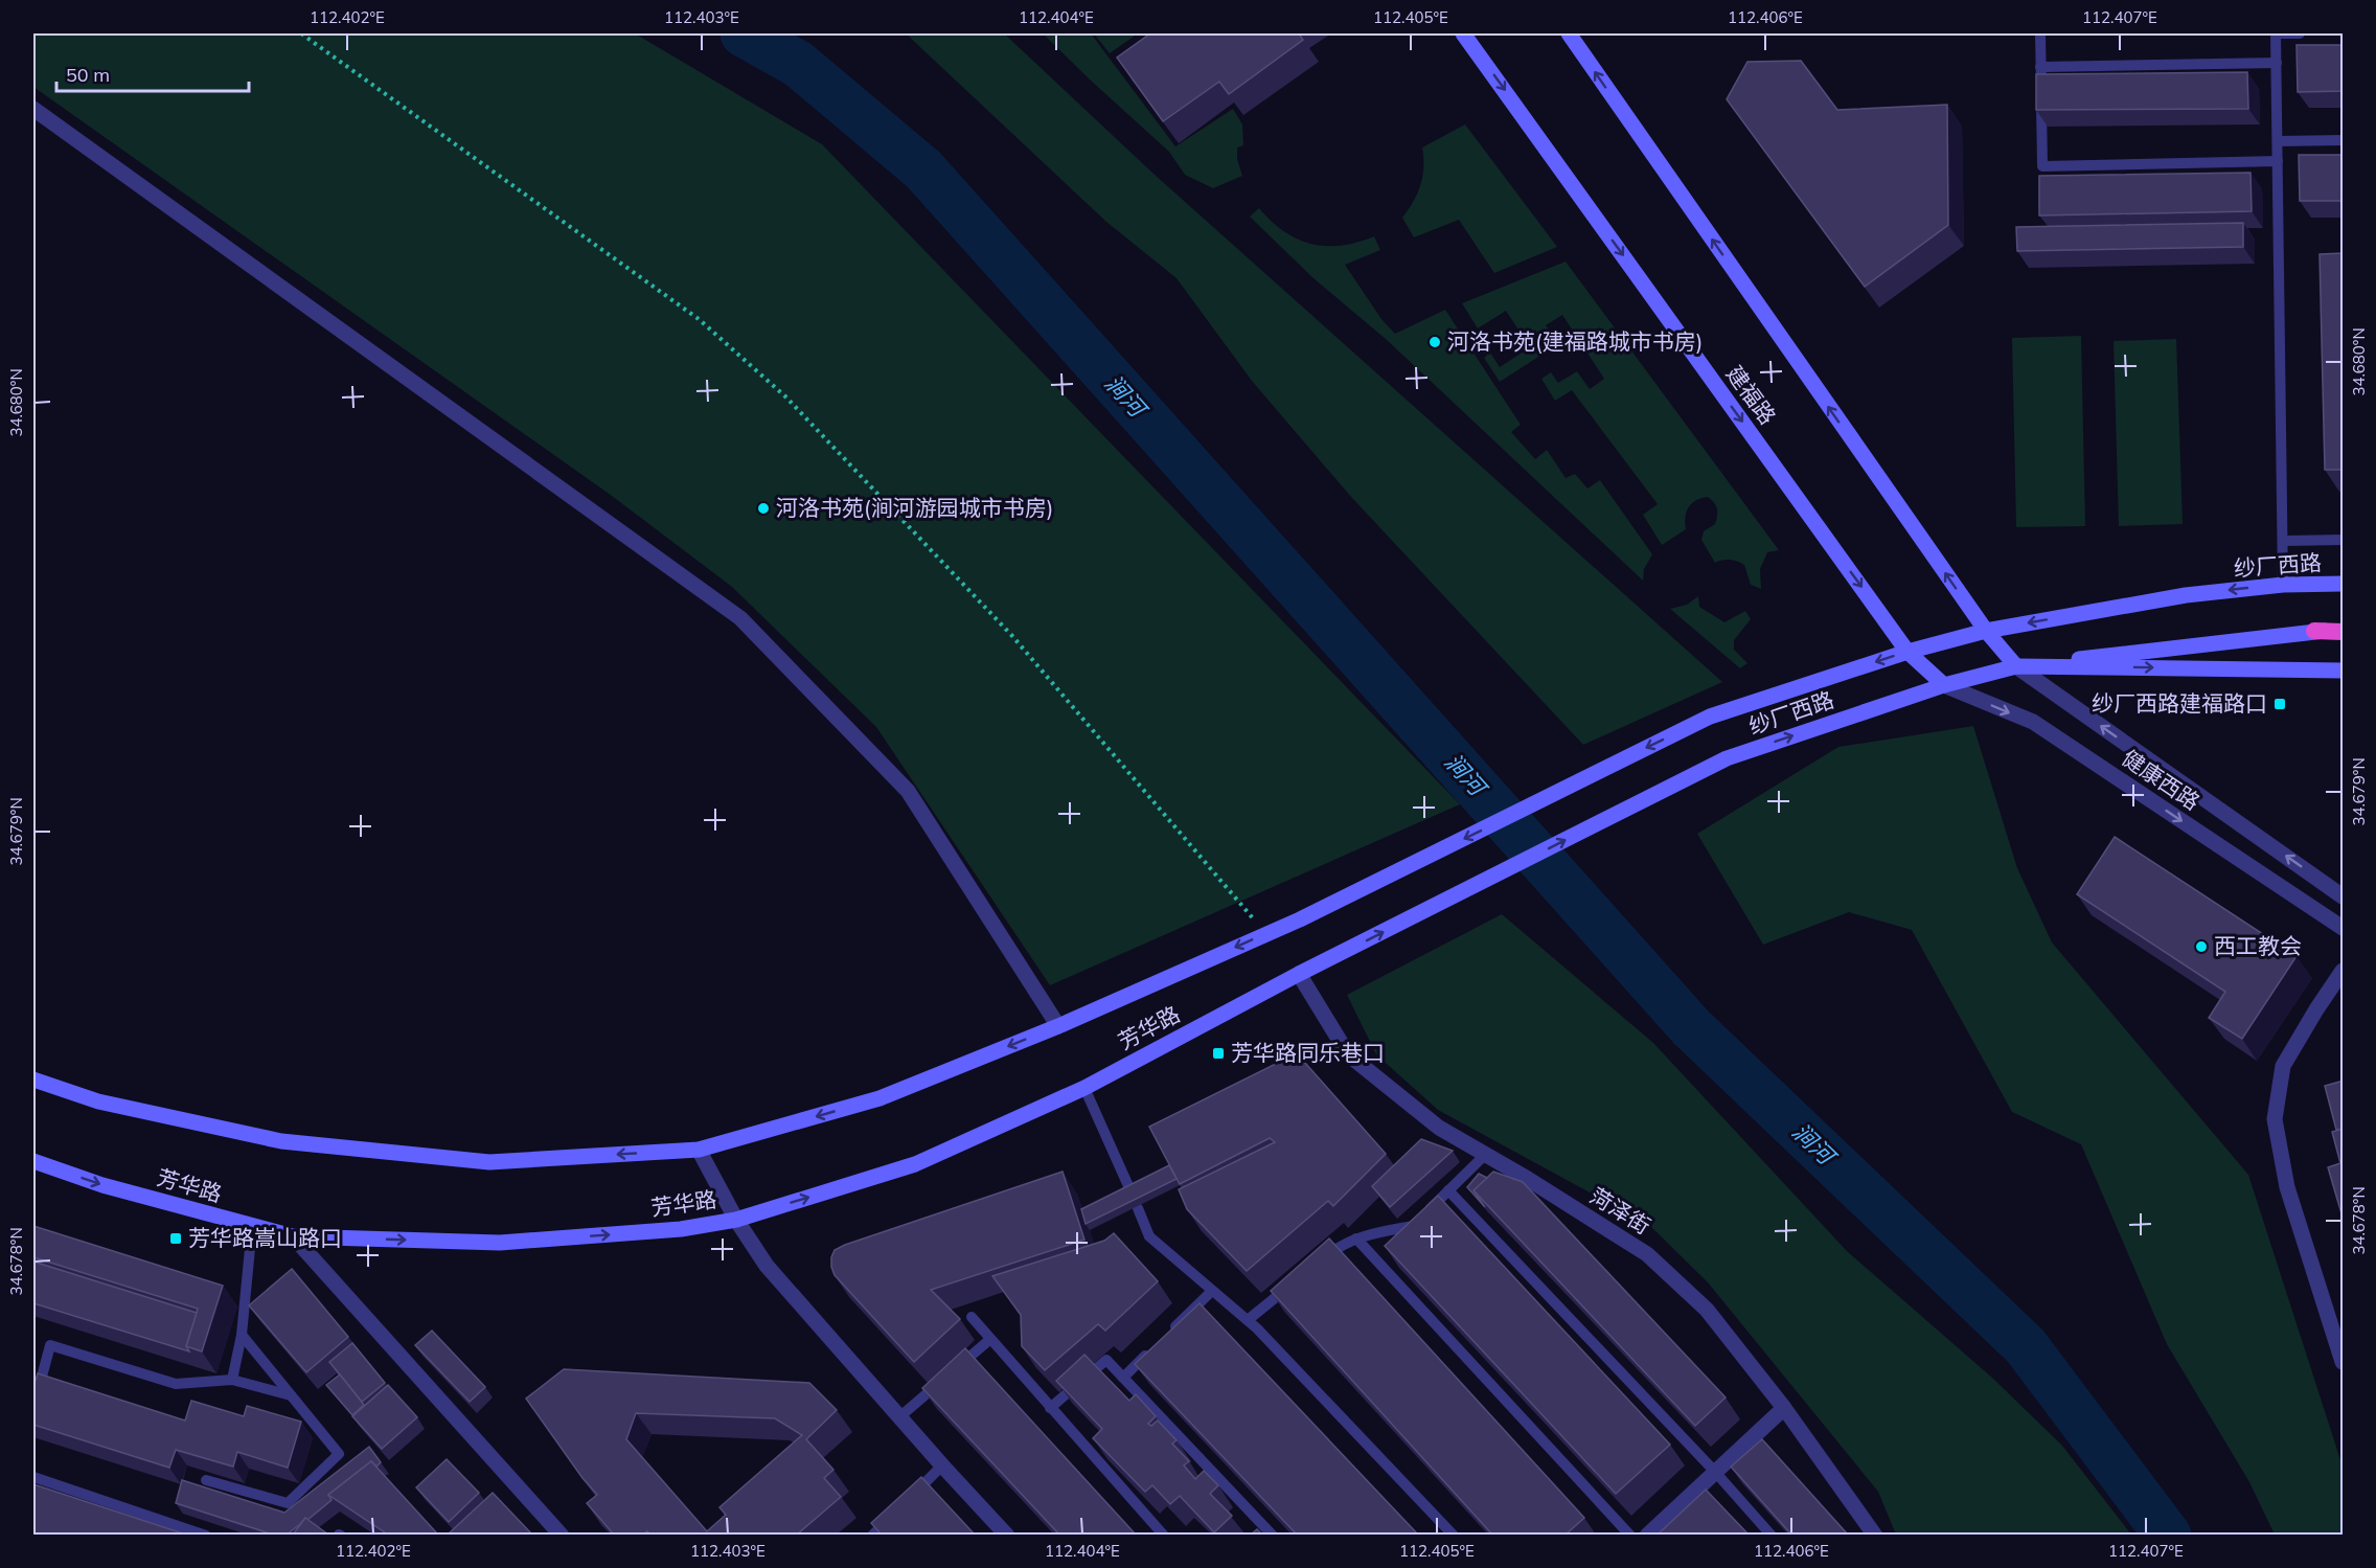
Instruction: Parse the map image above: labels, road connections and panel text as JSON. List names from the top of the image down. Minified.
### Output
{"streets":{"main road":["建福路","纱厂西路","芳华路"],"street":["健康西路","菏泽街"]},"crossings":[["建福路","纱厂西路"],["建福路","健康西路"],["纱厂西路","健康西路"],["纱厂西路","芳华路"],["纱厂西路","菏泽街"],["芳华路","菏泽街"]],"water":["涧河"],"places":{"other":["河洛书苑(建福路城市书房)","河洛书苑(涧河游园城市书房)","西工教会"],"transit":["纱厂西路建福路口","芳华路同乐巷口","芳华路嵩山路口"]},"scale_bar":"50 m","coordinates":["112.402°E","112.403°E","112.404°E","112.405°E","112.406°E","112.407°E","34.680°N","34.679°N","34.678°N"]}
